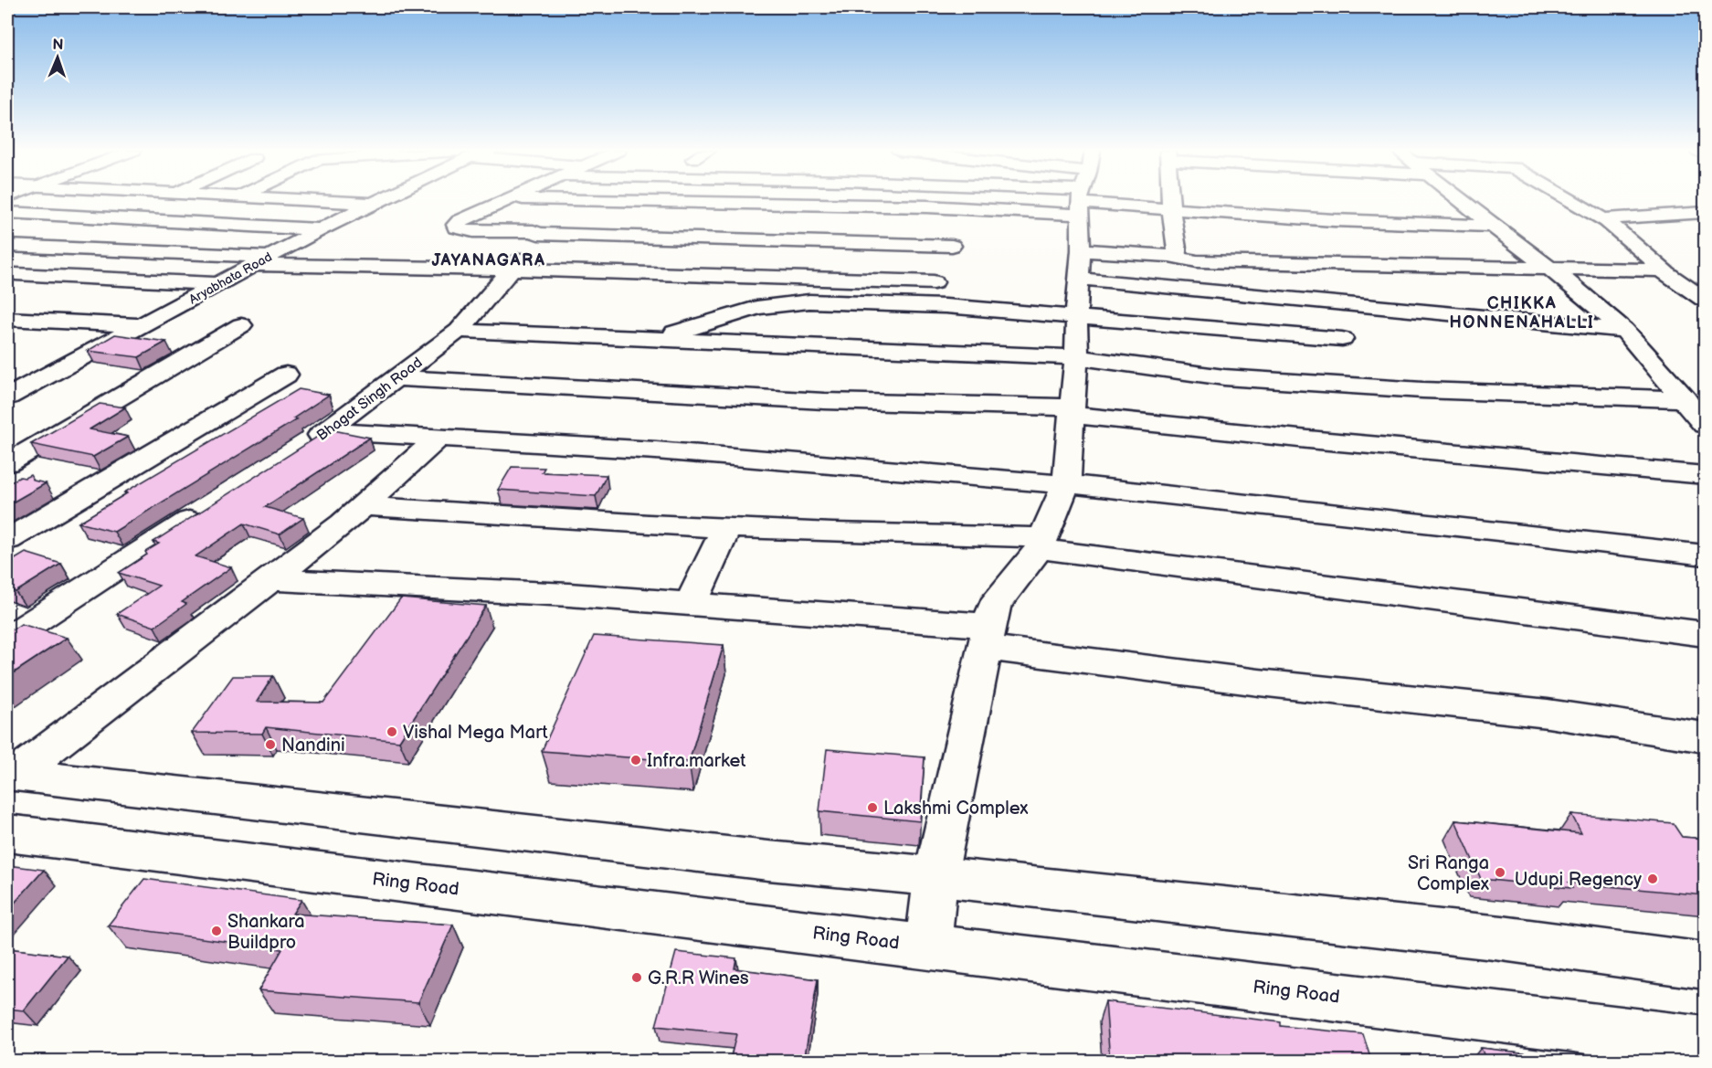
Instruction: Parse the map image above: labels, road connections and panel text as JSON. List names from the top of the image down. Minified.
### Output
{"streets":{"street":["Aryabhata Road","Bhagat Singh Road","Ring Road"]},"districts":["JAYANAGARA","CHIKKA HONNENAHALLI"],"places":["Vishal Mega Mart","Nandini","Infra.market","Lakshmi Complex","Sri Ranga Complex","Udupi Regency","Shankara Buildpro","G.R.R Wines"],"north":"top"}
